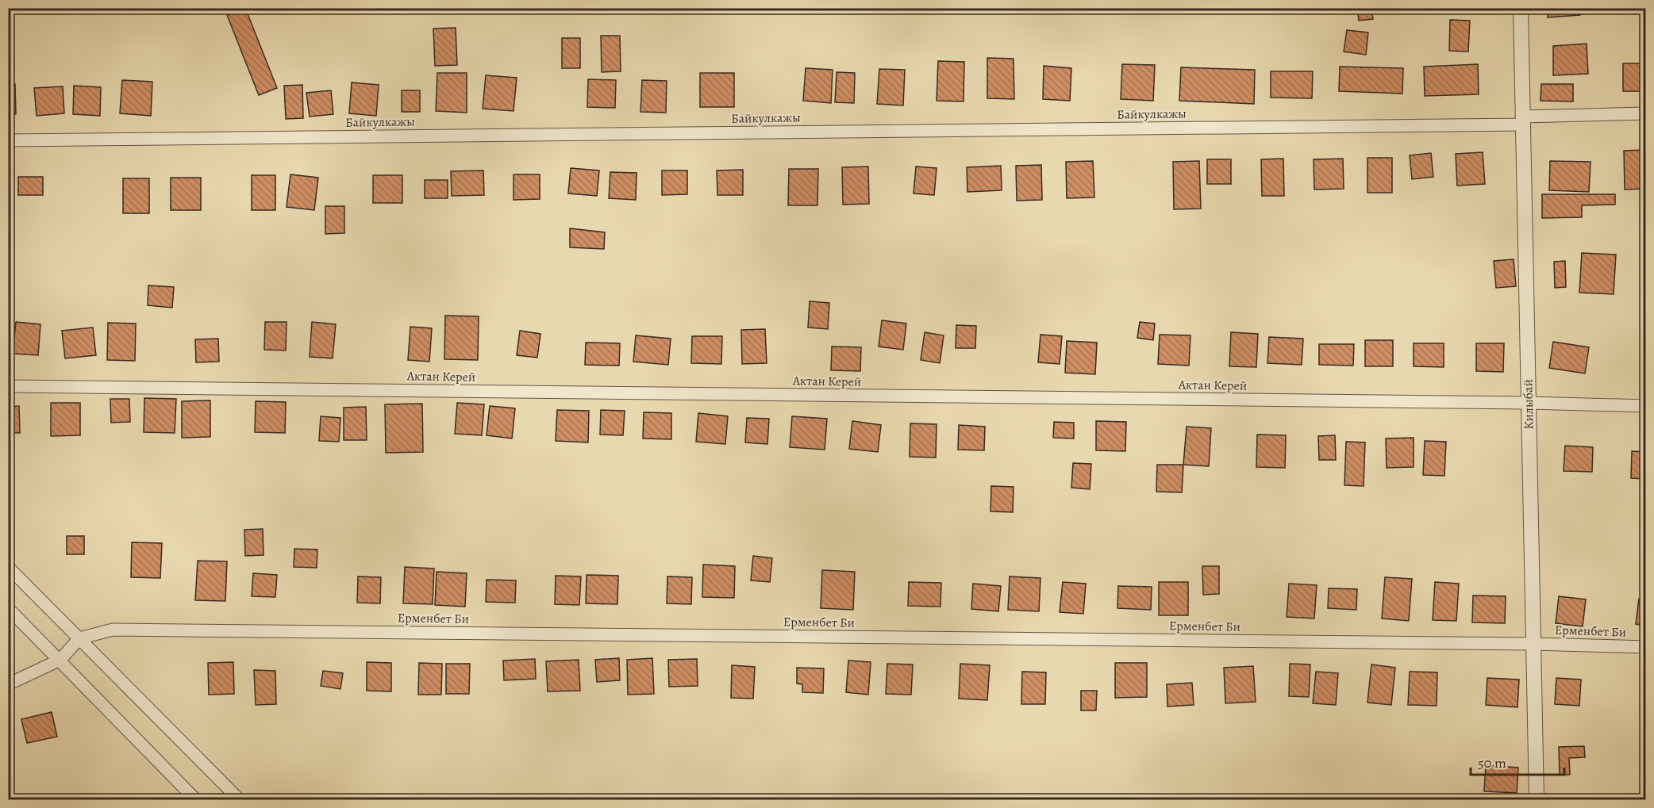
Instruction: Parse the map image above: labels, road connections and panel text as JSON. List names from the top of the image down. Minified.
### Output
{"streets":{"street":["Байкулкажы","Актан Керей","Килыбай","Ерменбет Би"]},"crossings":[["Байкулкажы","Килыбай"],["Актан Керей","Килыбай"],["Килыбай","Ерменбет Би"]],"scale_bar":"50 m"}
